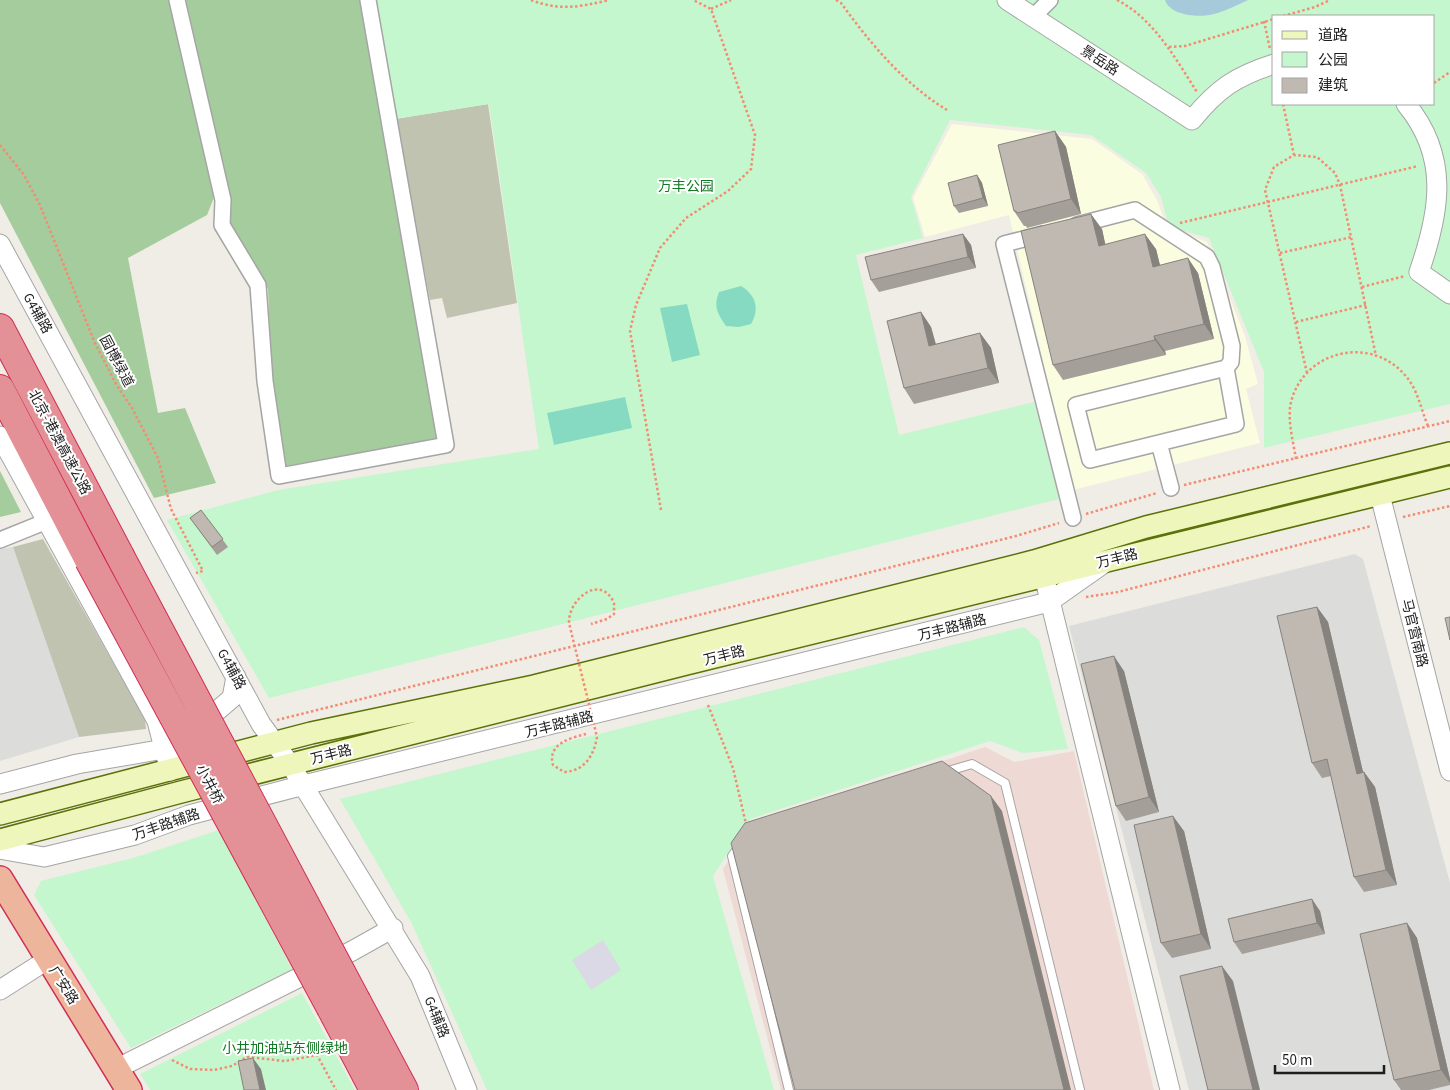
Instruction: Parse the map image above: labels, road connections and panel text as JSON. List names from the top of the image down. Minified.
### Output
{"streets":{"highway":["北京-港澳高速公路","小井桥","广安路"],"main road":["万丰路"],"street":["景岳路","G4辅路","万丰路辅路","马官营南路"],"path":["园博绿道"]},"crossings":[["G4辅路","园博绿道"],["G4辅路","万丰路"],["G4辅路","万丰路辅路"],["北京-港澳高速公路","小井桥"],["万丰路","万丰路辅路"],["万丰路","马官营南路"]],"parks":["万丰公园","小井加油站东侧绿地"],"legend":["道路","公园","建筑"],"scale_bar":"50 m"}
